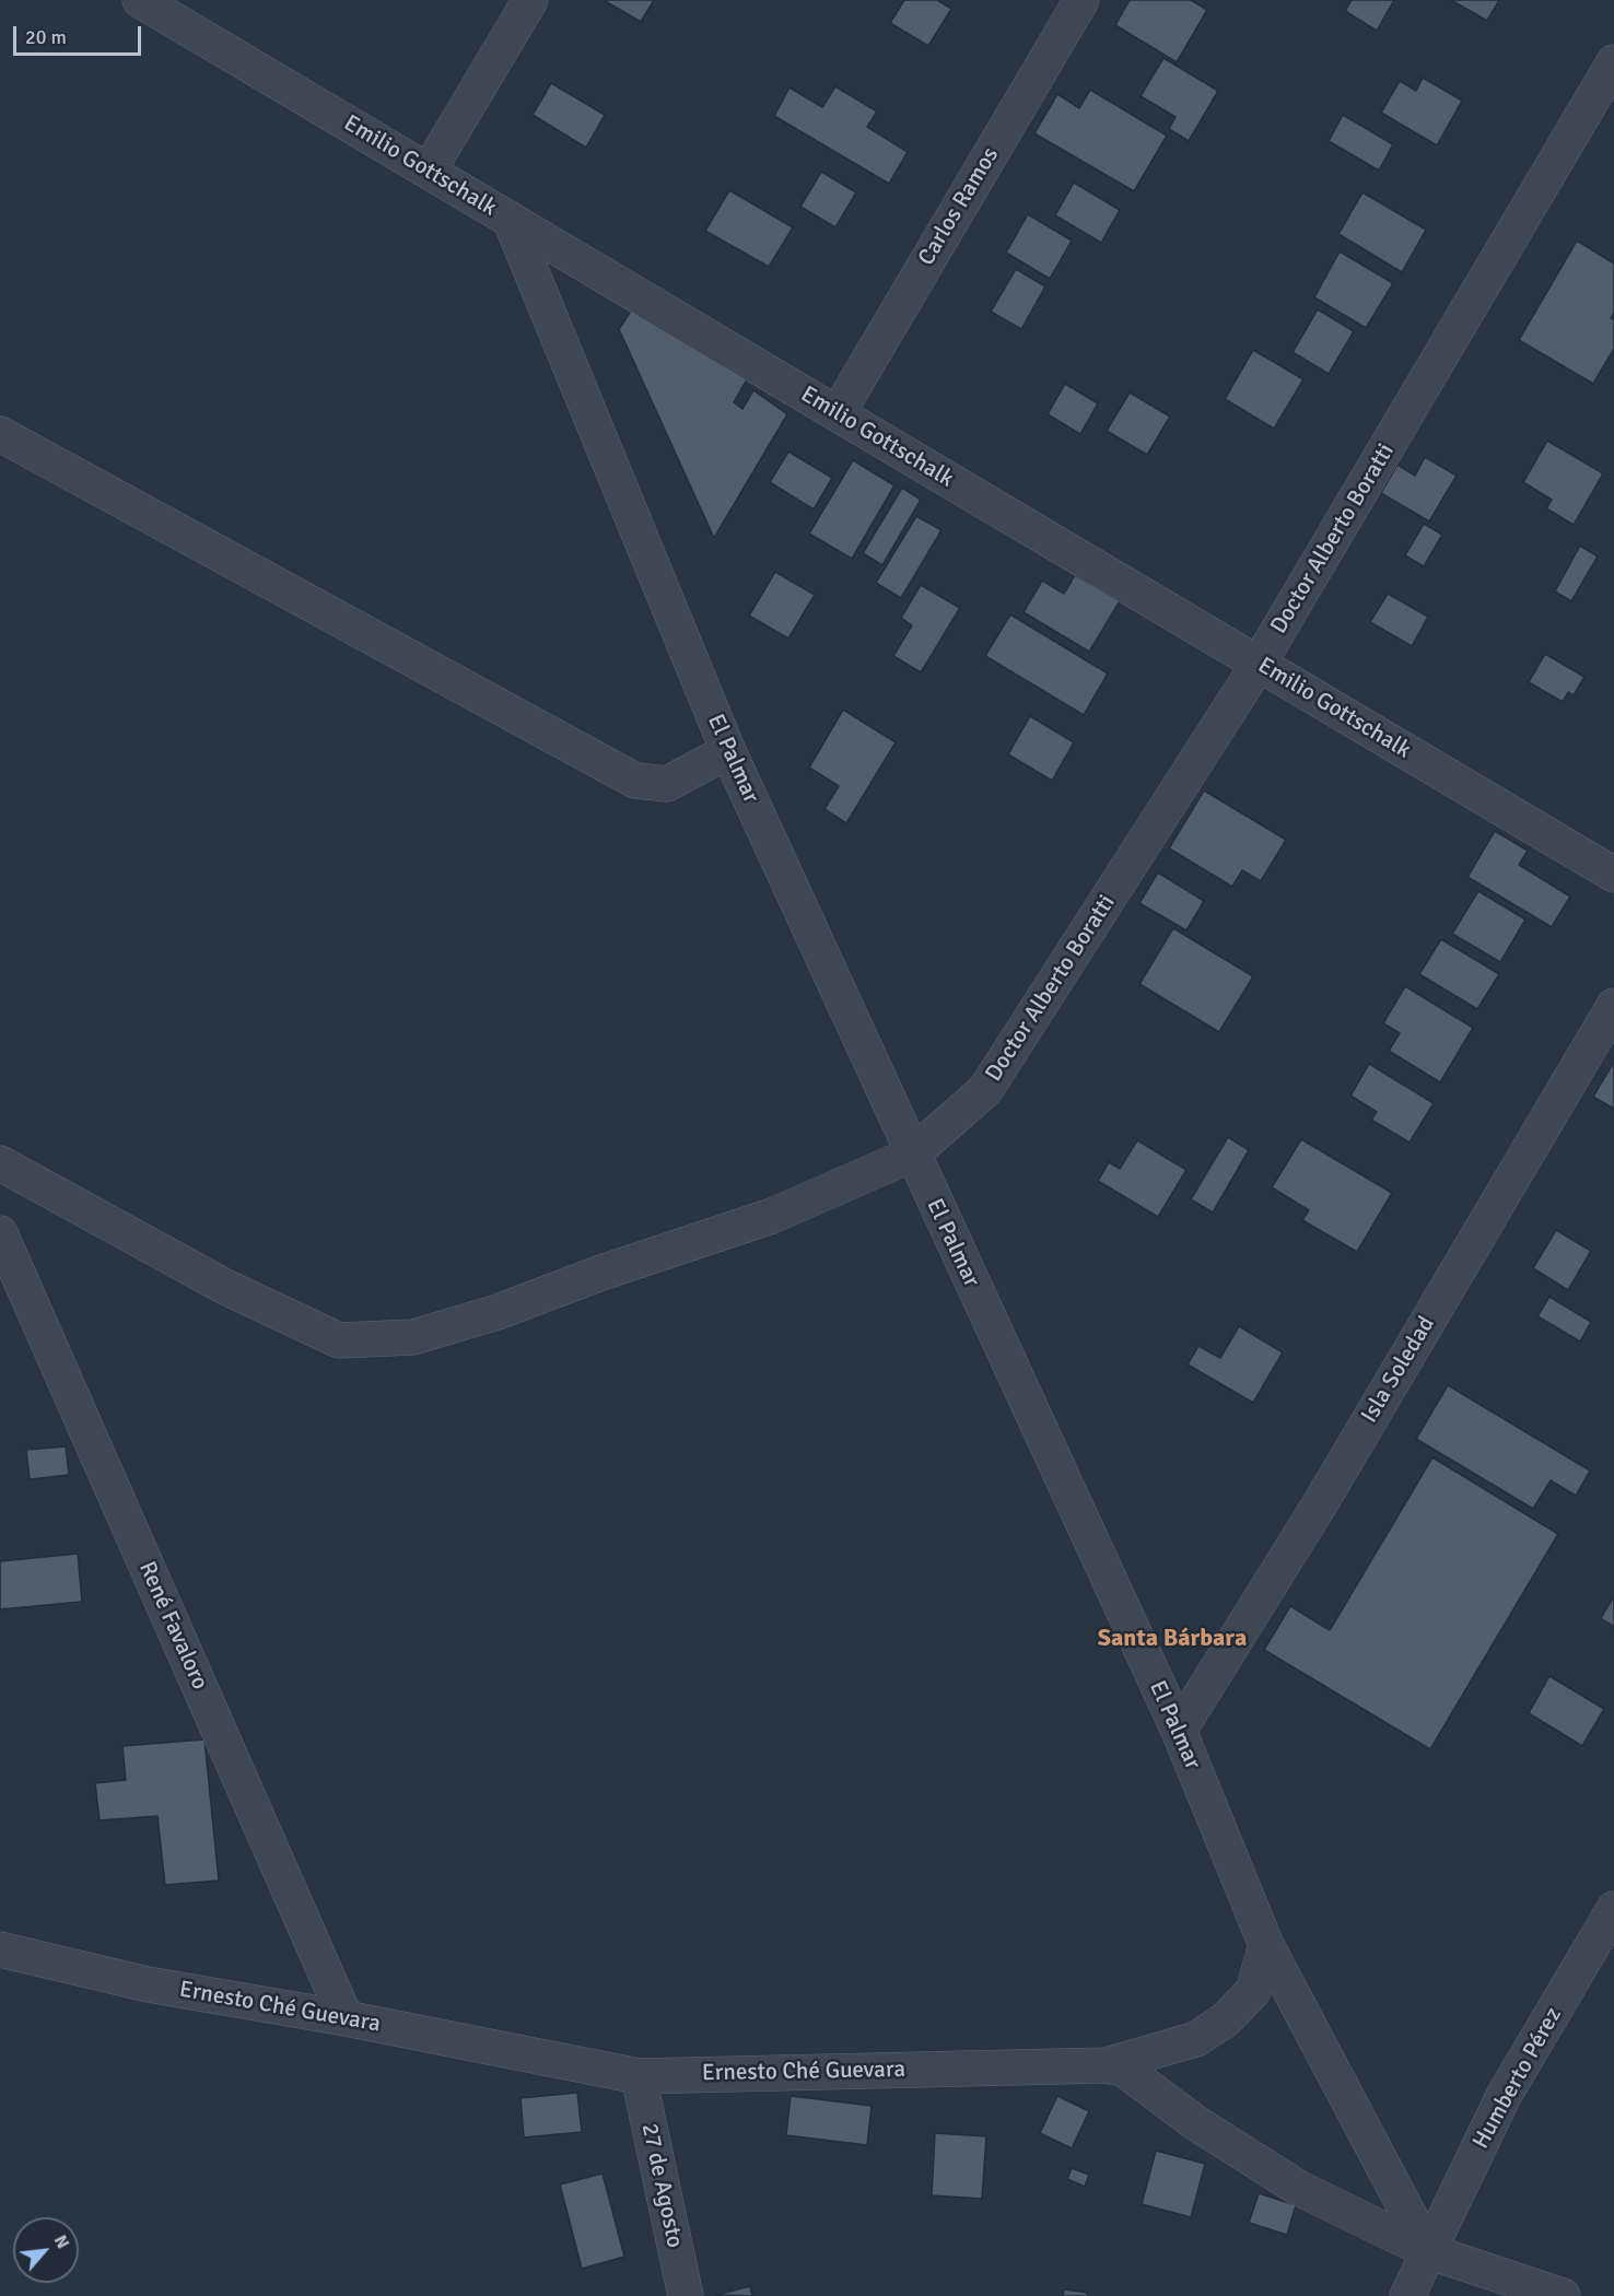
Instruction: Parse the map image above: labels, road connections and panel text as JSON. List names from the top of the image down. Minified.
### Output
{"streets":{"street":["Emilio Gottschalk","Carlos Ramos","Doctor Alberto Boratti","El Palmar","Isla Soledad","René Favaloro","Ernesto Ché Guevara","Humberto Pérez","27 de Agosto"]},"crossings":[["Emilio Gottschalk","Carlos Ramos"],["Emilio Gottschalk","Doctor Alberto Boratti"],["Emilio Gottschalk","El Palmar"],["Doctor Alberto Boratti","El Palmar"],["El Palmar","Isla Soledad"],["El Palmar","Ernesto Ché Guevara"],["El Palmar","Humberto Pérez"],["René Favaloro","Ernesto Ché Guevara"],["Ernesto Ché Guevara","Humberto Pérez"],["Ernesto Ché Guevara","27 de Agosto"]],"districts":["Santa Bárbara"],"scale_bar":"20 m","north":"top right"}
